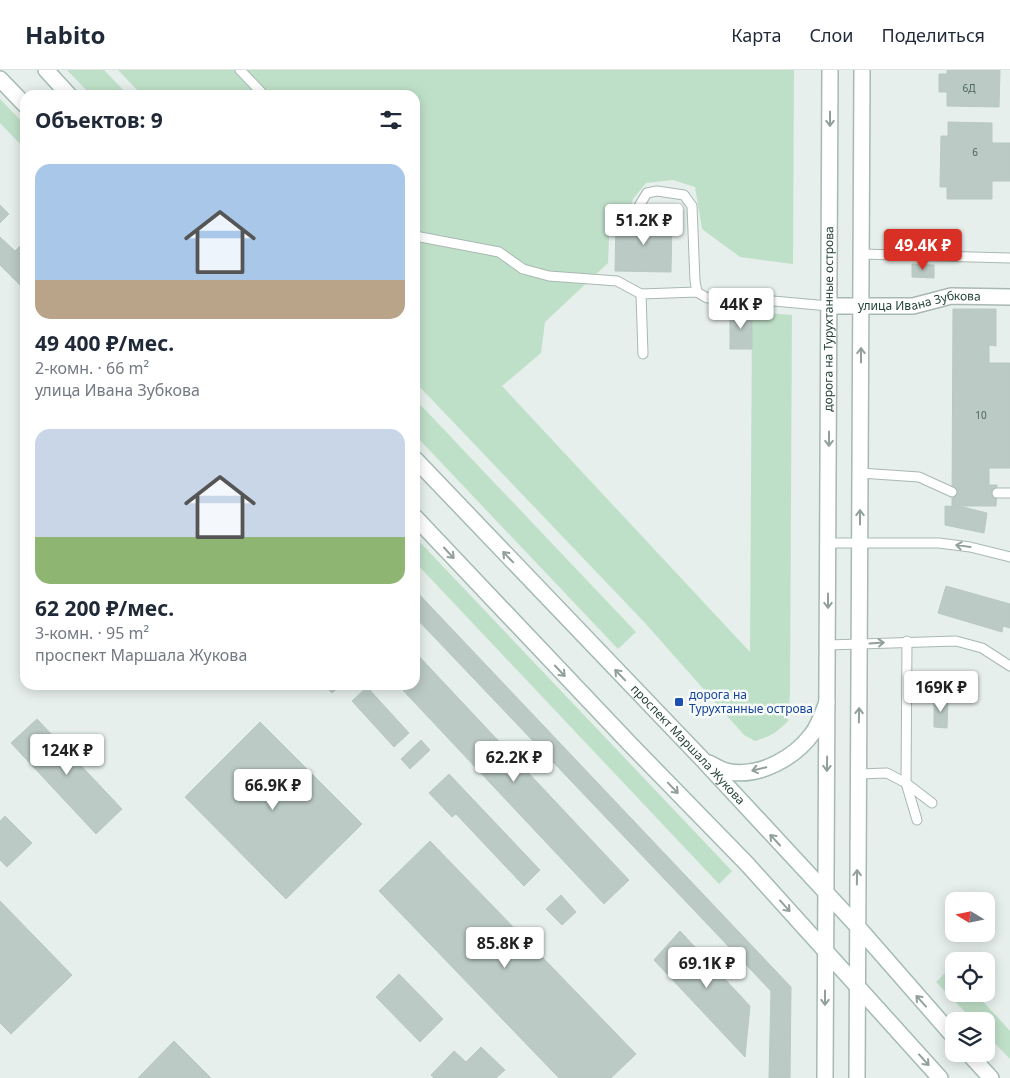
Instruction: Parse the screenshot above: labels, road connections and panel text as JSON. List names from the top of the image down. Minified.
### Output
{"streets":{"street":["улица Ивана Зубкова","дорога на Турухтанные острова","проспект Маршала Жукова"]},"crossings":[["улица Ивана Зубкова","дорога на Турухтанные острова"],["дорога на Турухтанные острова","проспект Маршала Жукова"]],"places":{"transit":["дорога на Турухтанные острова"]},"house_numbers":["6Д","6","10"],"north":"left","page":{"header":"Habito","nav":["Карта","Слои","Поделиться"],"heading":"Объектов: 9","list":[{"name":"49 400 ₽/мес.","note":"2-комн. · 66 m² · улица Ивана Зубкова"},{"name":"62 200 ₽/мес.","note":"3-комн. · 95 m² · проспект Маршала Жукова"}],"price":["51.2K ₽","49.4K ₽","44K ₽","169K ₽","124K ₽","62.2K ₽","66.9K ₽","85.8K ₽","69.1K ₽"]}}
